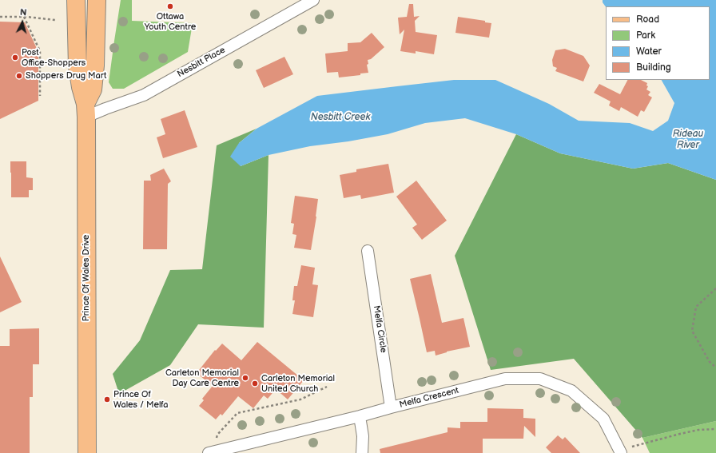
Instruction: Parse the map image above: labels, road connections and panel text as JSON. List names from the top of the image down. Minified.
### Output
{"streets":{"main road":["Prince Of Wales Drive"],"street":["Nesbitt Place","Melfa Circle","Melfa Crescent"]},"crossings":[["Nesbitt Place","Prince Of Wales Drive"],["Melfa Circle","Melfa Crescent"]],"water":["Nesbitt Creek","Rideau River"],"places":["Ottawa Youth Centre","Post Office-Shoppers","Shoppers Drug Mart","Carleton Memorial Day Care Centre","Carleton Memorial United Church","Prince Of Wales / Melfa"],"legend":["Road","Park","Water","Building"],"north":"top"}
